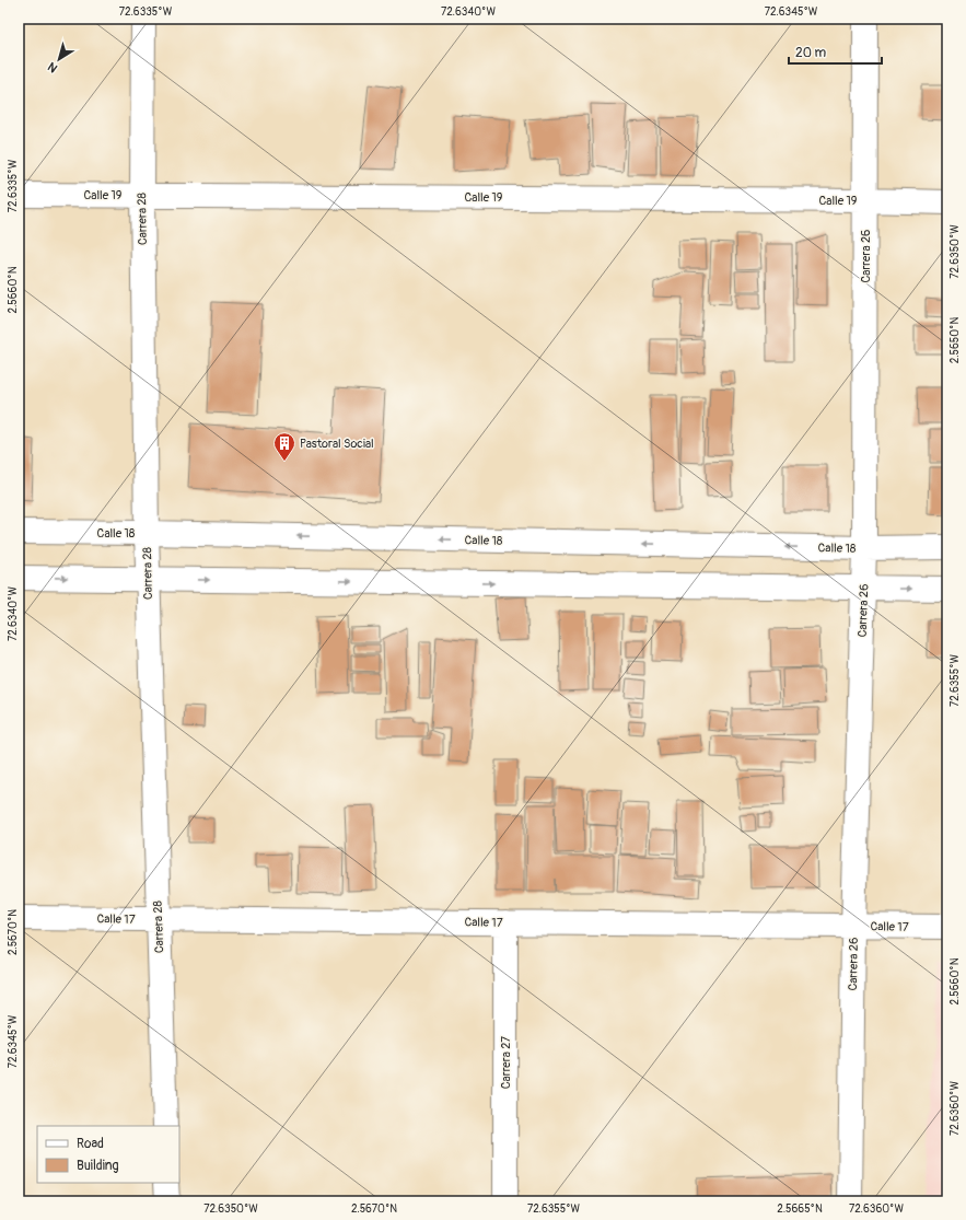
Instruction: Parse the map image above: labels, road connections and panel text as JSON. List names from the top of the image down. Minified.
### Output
{"streets":{"street":["Calle 19","Carrera 28","Carrera 26","Calle 18","Calle 17","Carrera 27"]},"crossings":[["Calle 19","Carrera 28"],["Calle 19","Carrera 26"],["Carrera 28","Calle 18"],["Carrera 28","Calle 17"],["Carrera 26","Calle 18"],["Carrera 26","Calle 17"],["Calle 17","Carrera 27"]],"places":{"building":["Pastoral Social"]},"legend":["Road","Building"],"scale_bar":"20 m","north":"bottom left","coordinates":["72.6335°W","72.6340°W","72.6345°W","72.6350°W","2.5660°N","2.5650°N","72.6355°W","2.5670°N","72.6360°W","2.5665°N"]}
